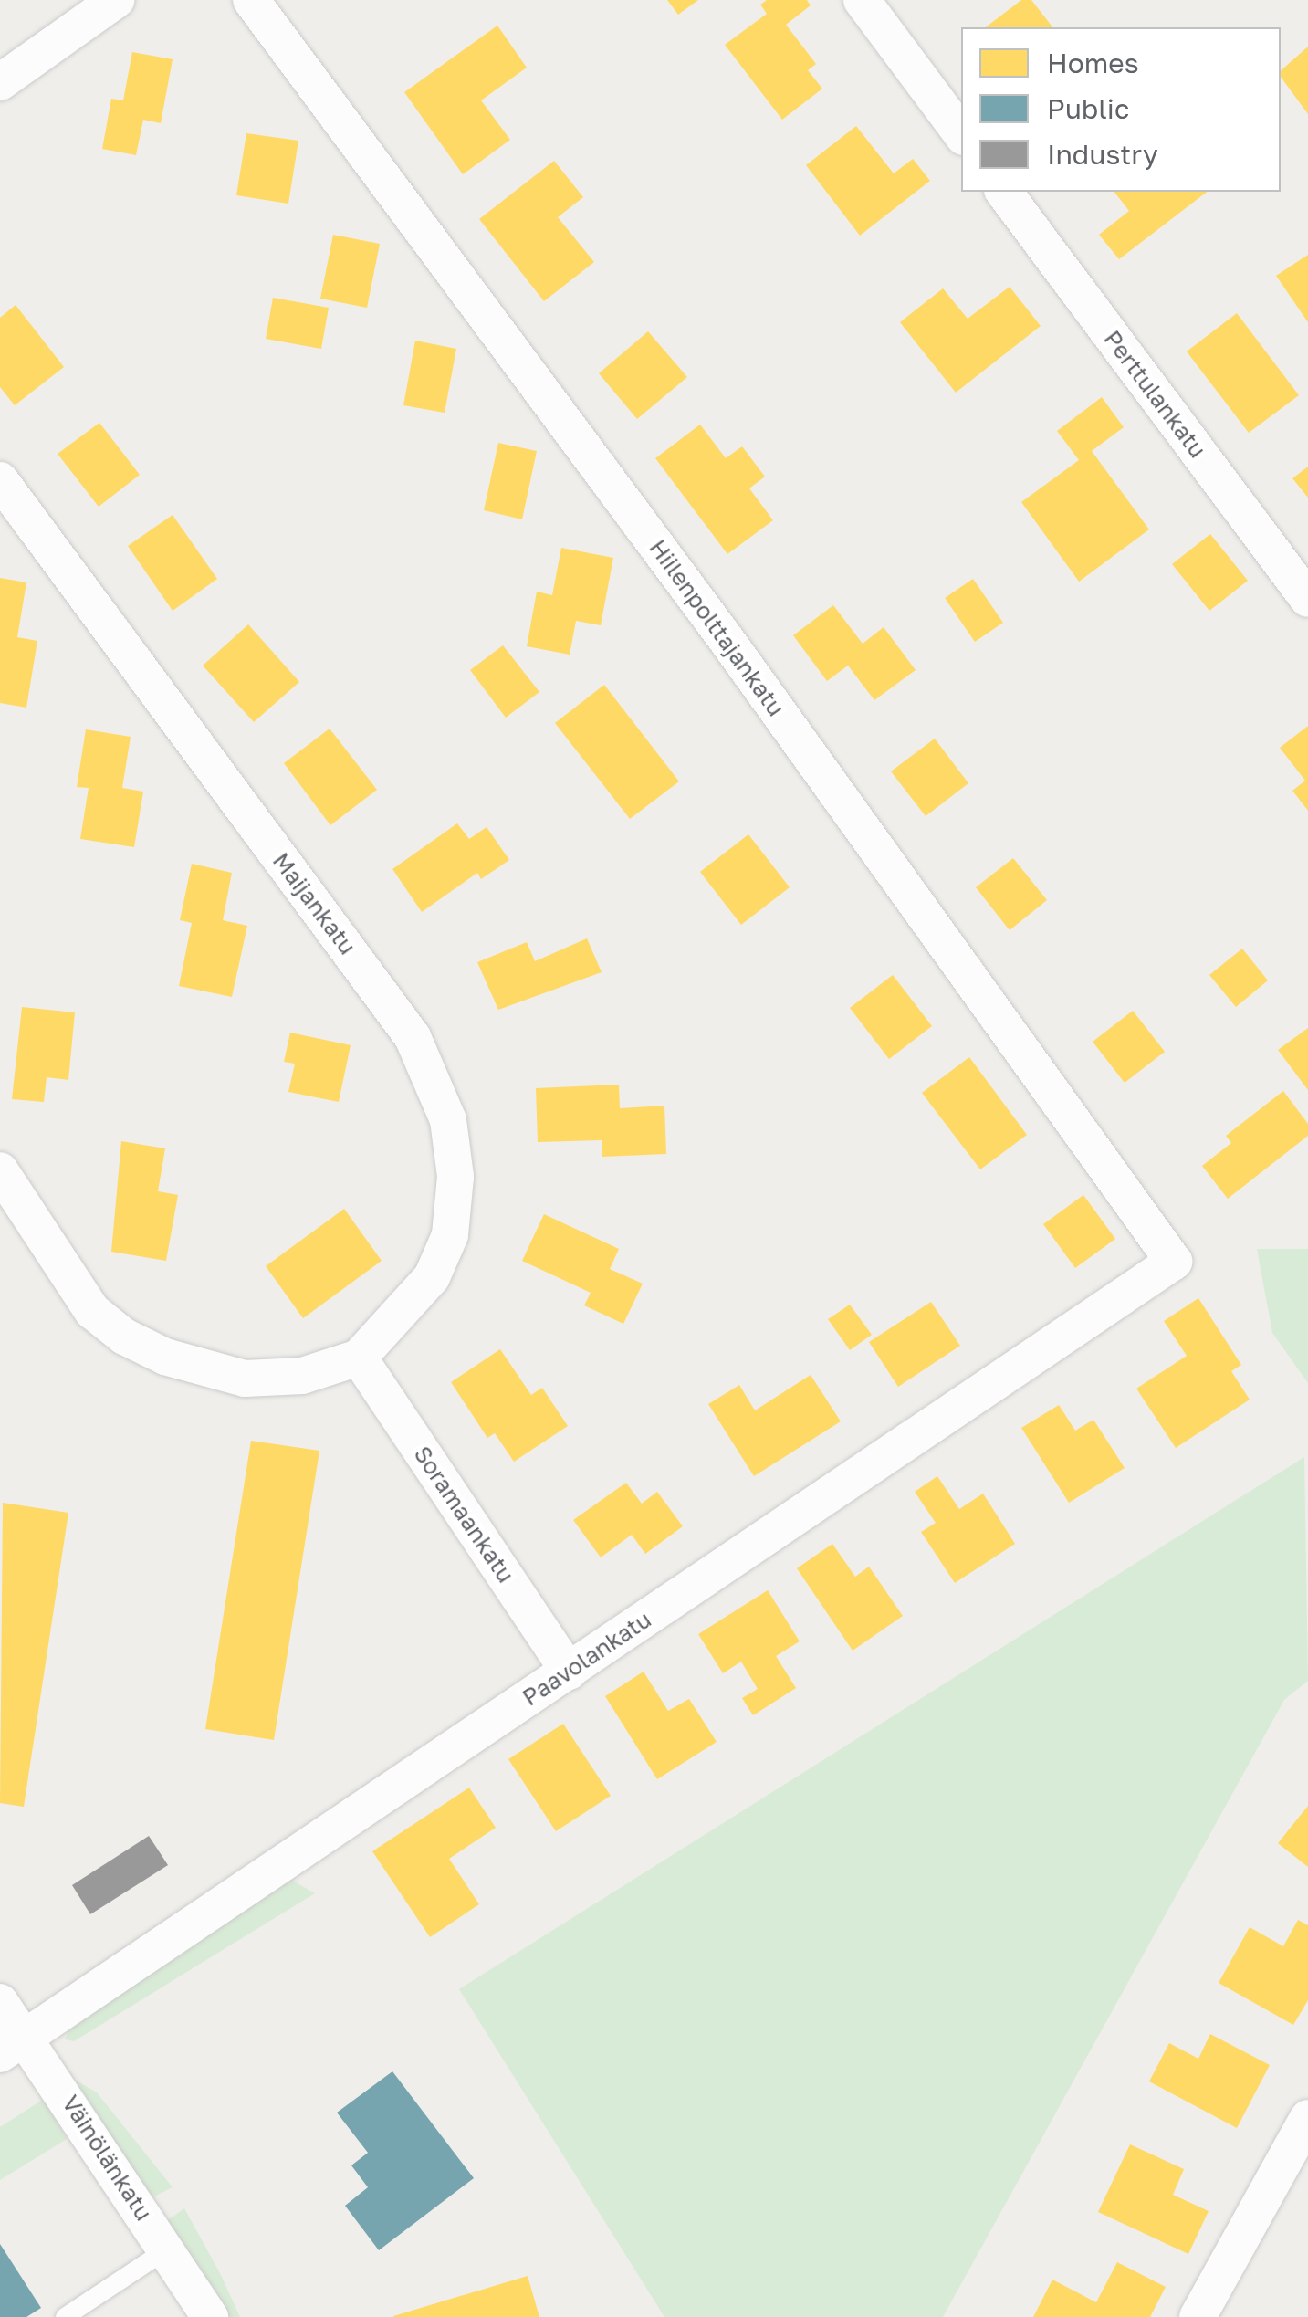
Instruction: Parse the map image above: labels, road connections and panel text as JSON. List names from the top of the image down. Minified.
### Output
{"streets":{"street":["Perttulankatu","Hiilenpolttajankatu","Maijankatu","Soramaankatu","Paavolankatu","Väinölänkatu"]},"crossings":[["Hiilenpolttajankatu","Paavolankatu"],["Maijankatu","Soramaankatu"],["Soramaankatu","Paavolankatu"],["Paavolankatu","Väinölänkatu"]],"legend":["Homes","Public","Industry"]}
